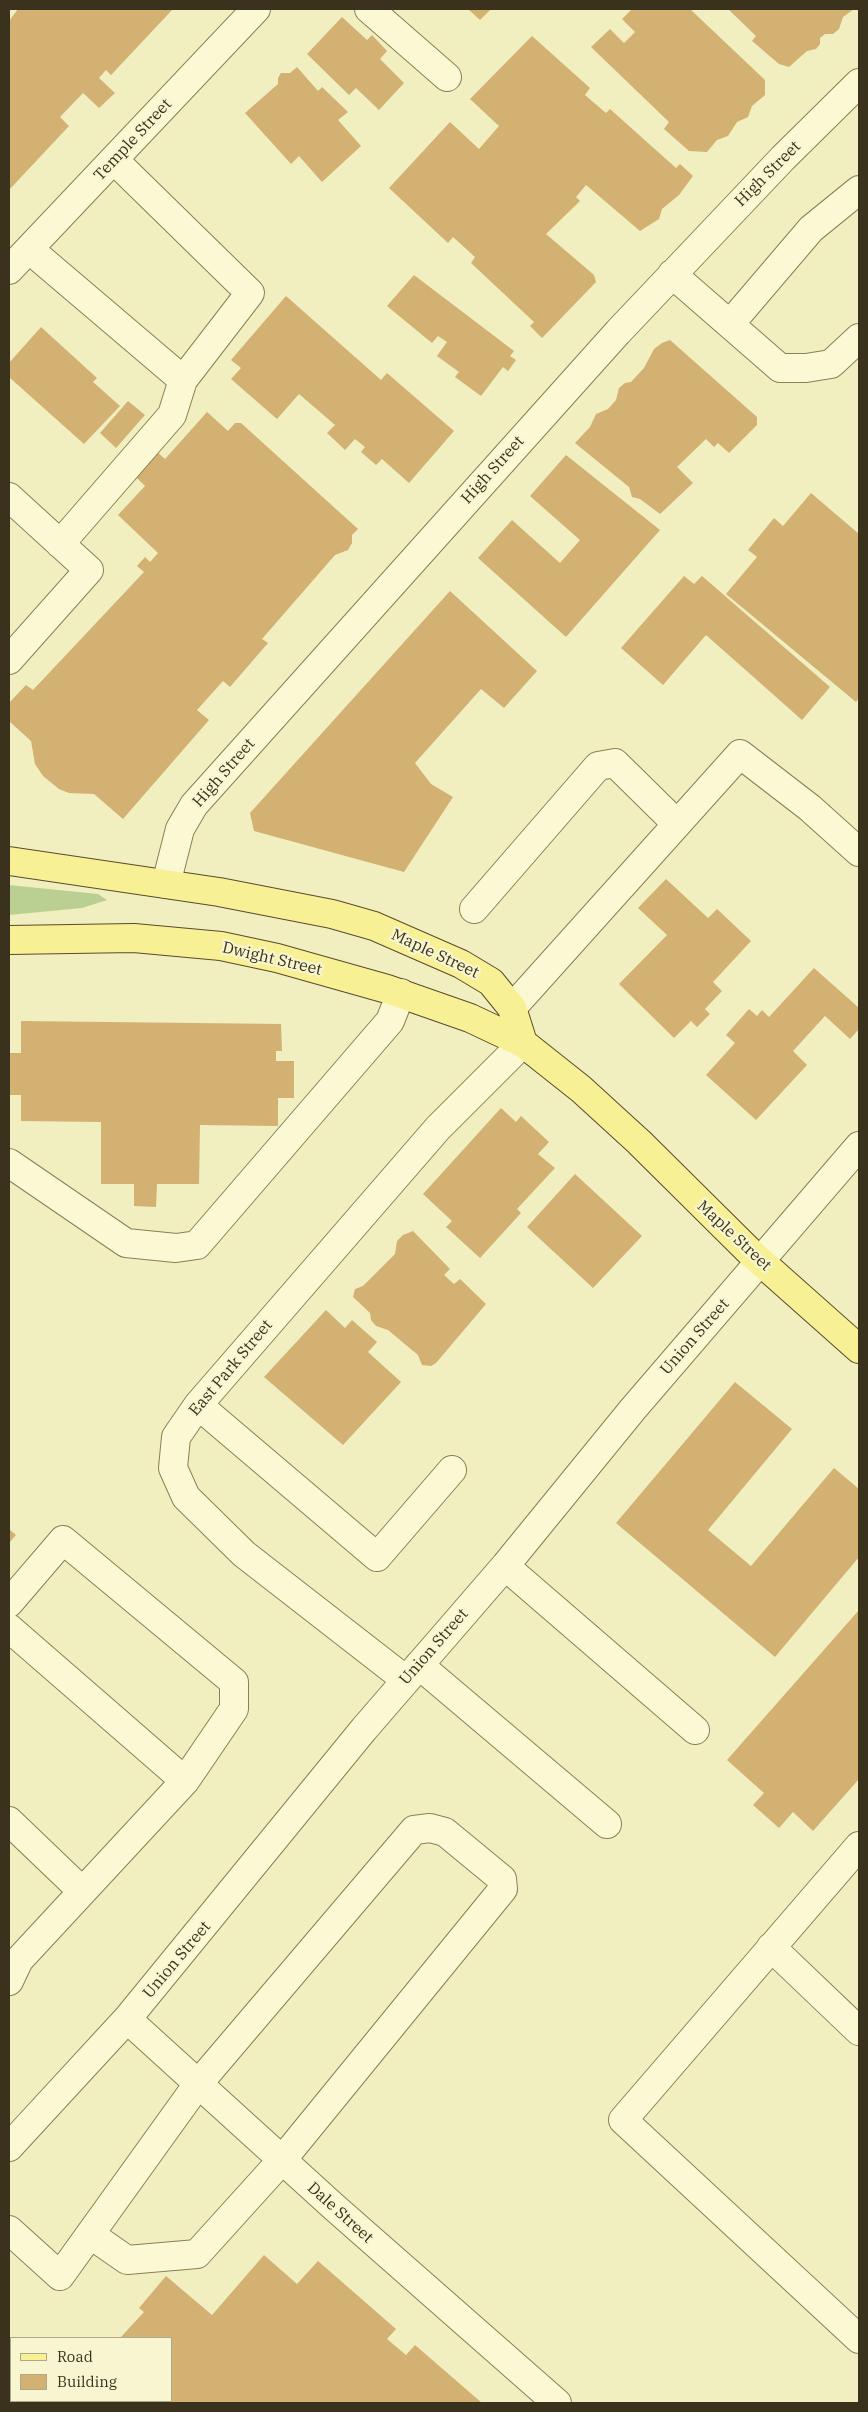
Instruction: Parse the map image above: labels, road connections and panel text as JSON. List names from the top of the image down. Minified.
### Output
{"streets":{"main road":["Maple Street","Dwight Street"],"street":["Temple Street","High Street","Union Street","East Park Street","Dale Street"]},"crossings":[["High Street","Maple Street"],["Maple Street","Dwight Street"],["Maple Street","Union Street"],["Maple Street","East Park Street"],["Dwight Street","East Park Street"],["Union Street","East Park Street"],["Union Street","Dale Street"]],"legend":["Road","Building"]}
